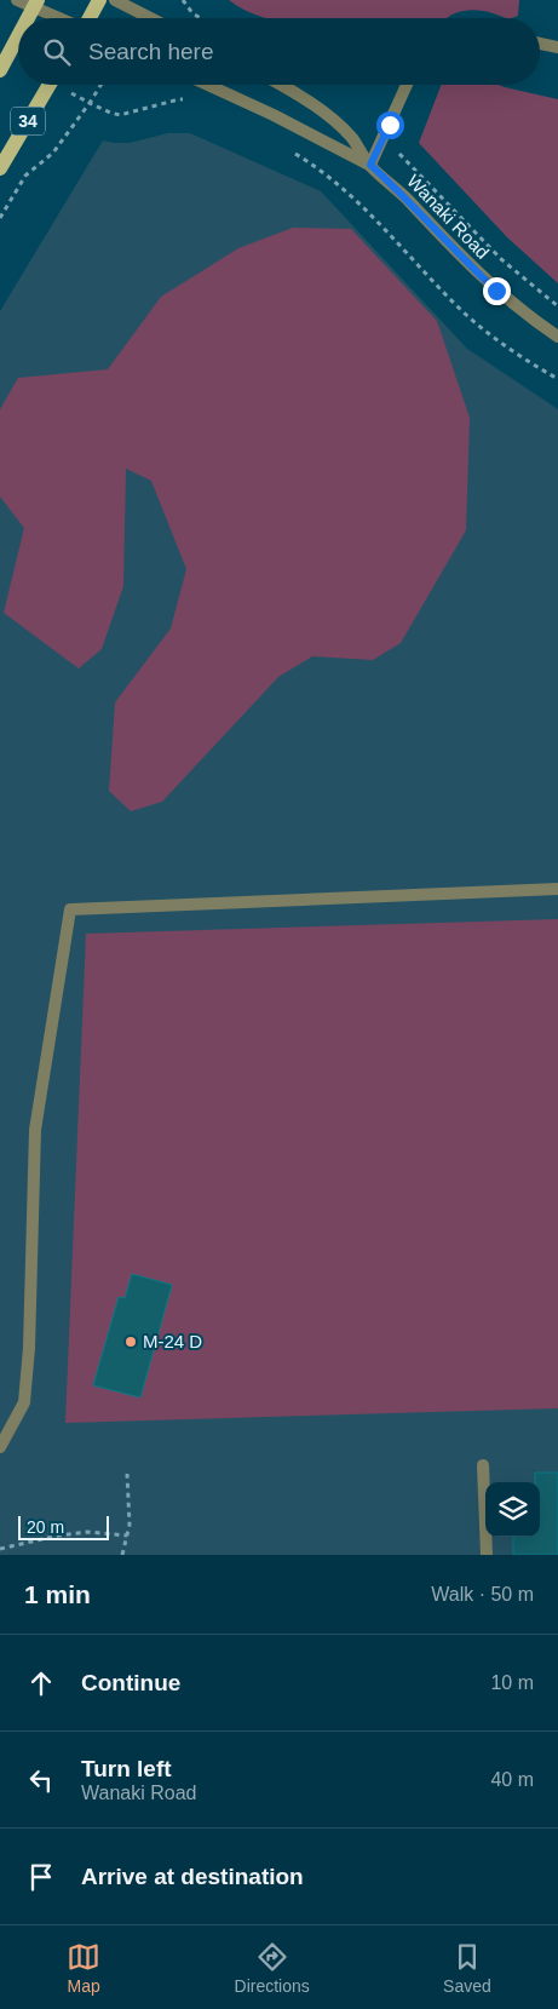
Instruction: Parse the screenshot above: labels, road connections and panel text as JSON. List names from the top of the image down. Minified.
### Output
{"streets":{"main road":["34"],"street":["Wanaki Road"]},"places":["M-24 D"],"scale_bar":"20 m","page":{"search":"Search here","scale":"20 m","heading":["1 min","Walk · 50 m"],"list":[["Continue","10 m"],["Turn left","Wanaki Road","40 m"],"Arrive at destination"],"nav":["Map","Directions","Saved"]}}
